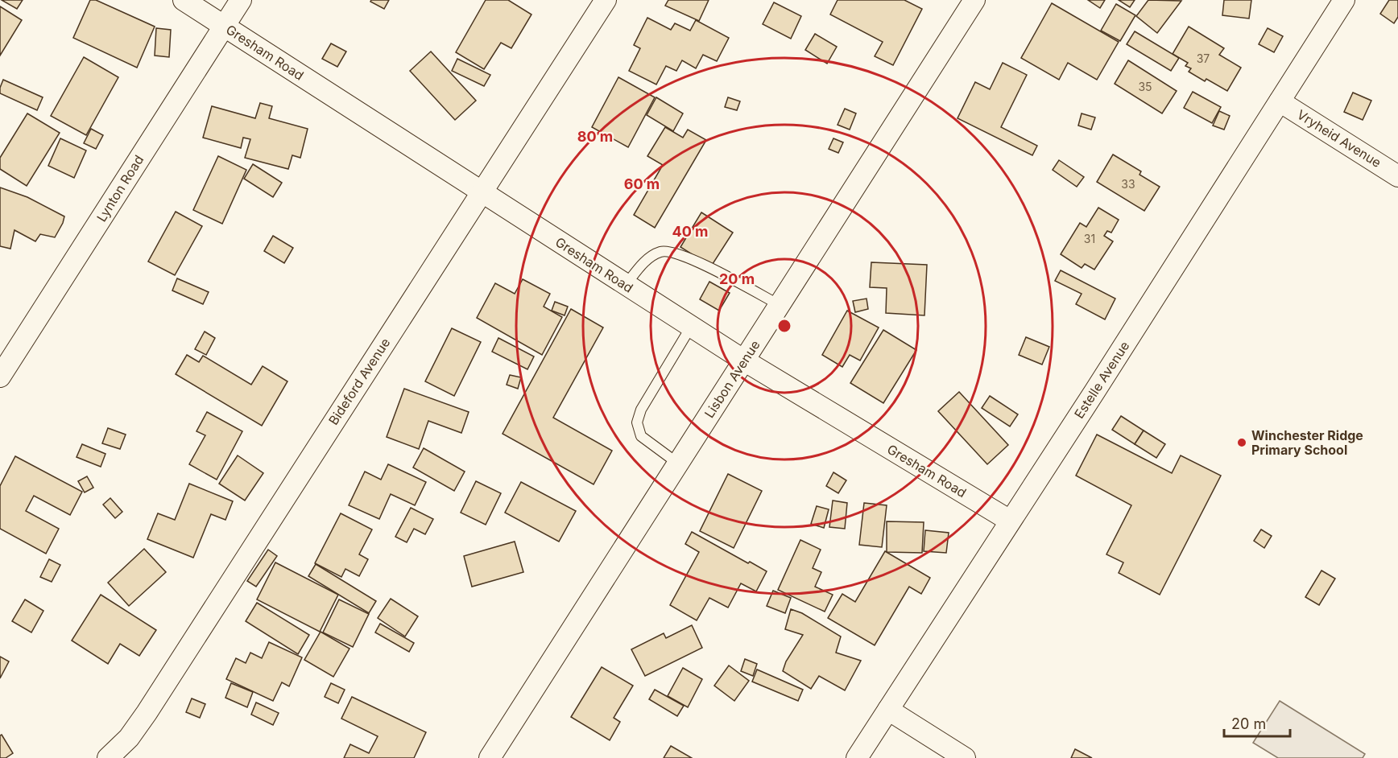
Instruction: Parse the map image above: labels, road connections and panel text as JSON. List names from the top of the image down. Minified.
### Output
{"streets":{"street":["Gresham Road","Vryheid Avenue","Lynton Road","Lisbon Avenue","Estelle Avenue","Bideford Avenue"]},"crossings":[["Gresham Road","Lynton Road"],["Gresham Road","Lisbon Avenue"],["Gresham Road","Estelle Avenue"],["Gresham Road","Bideford Avenue"],["Vryheid Avenue","Estelle Avenue"]],"places":["Winchester Ridge Primary School"],"house_numbers":["37","35","33","31"],"scale_bar":"20 m","rings":["80 m","60 m","40 m","20 m"]}
